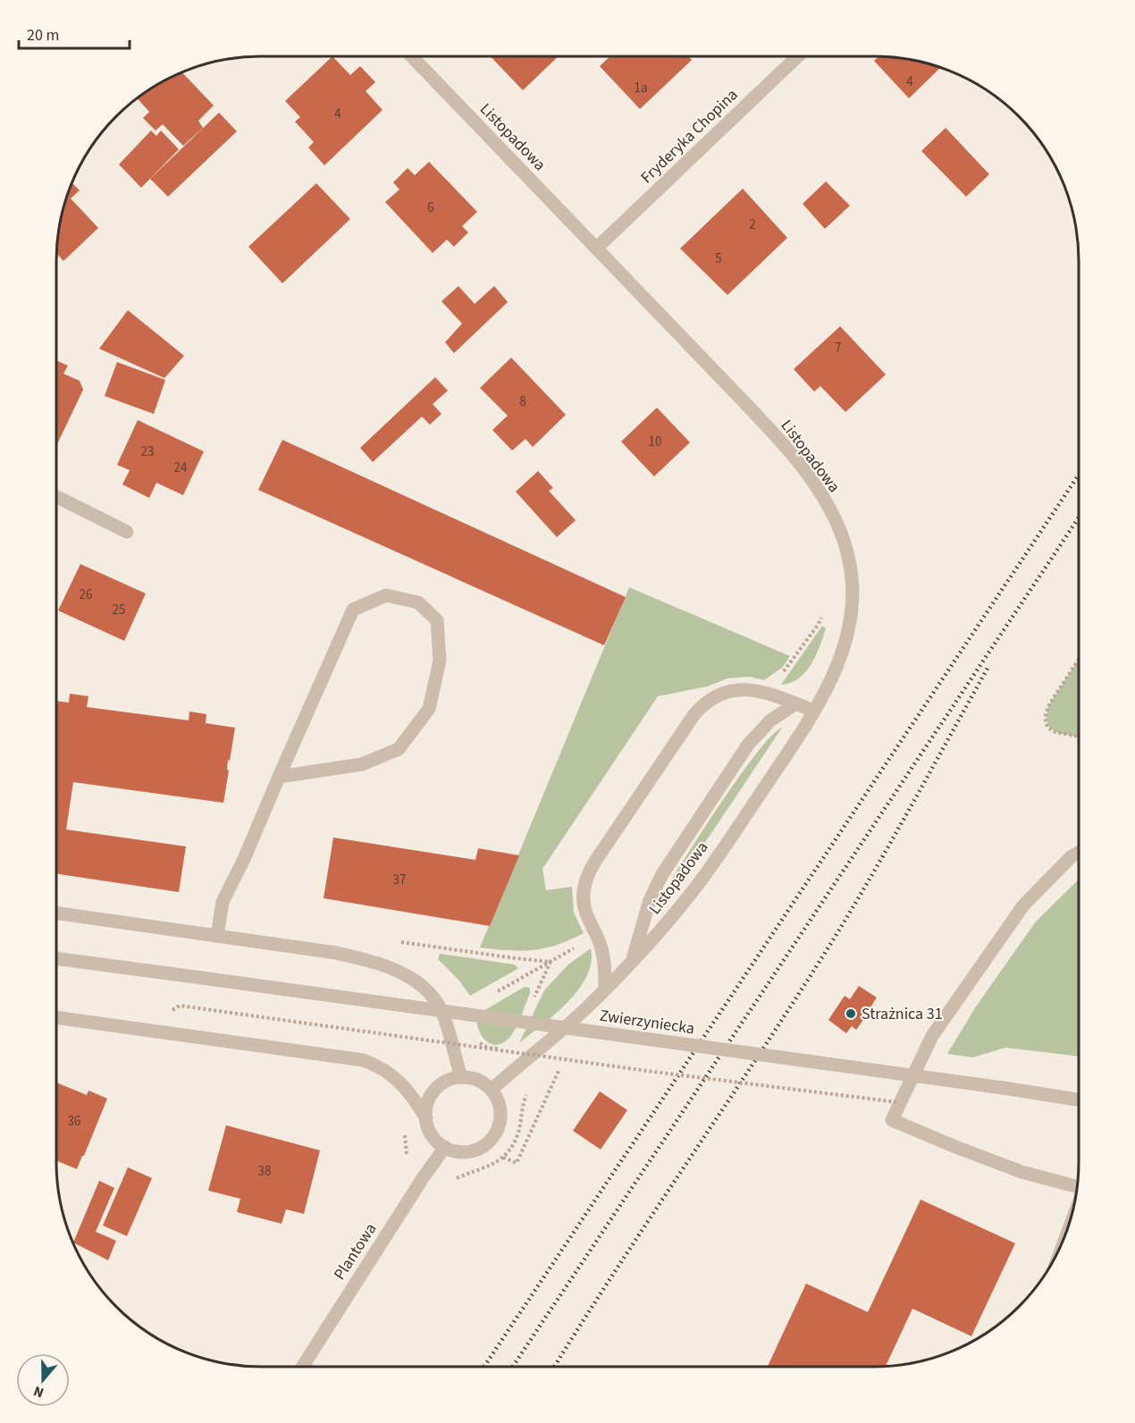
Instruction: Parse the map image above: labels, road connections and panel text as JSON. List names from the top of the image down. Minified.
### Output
{"streets":{"street":["Fryderyka Chopina","Listopadowa","Zwierzyniecka","Plantowa"]},"crossings":[["Fryderyka Chopina","Listopadowa"],["Listopadowa","Plantowa"]],"places":["Strażnica 31"],"house_numbers":["4","1a","4","6","2","5","7","8","10","23","24","26","25","37","36","38"],"scale_bar":"20 m","north":"bottom"}
